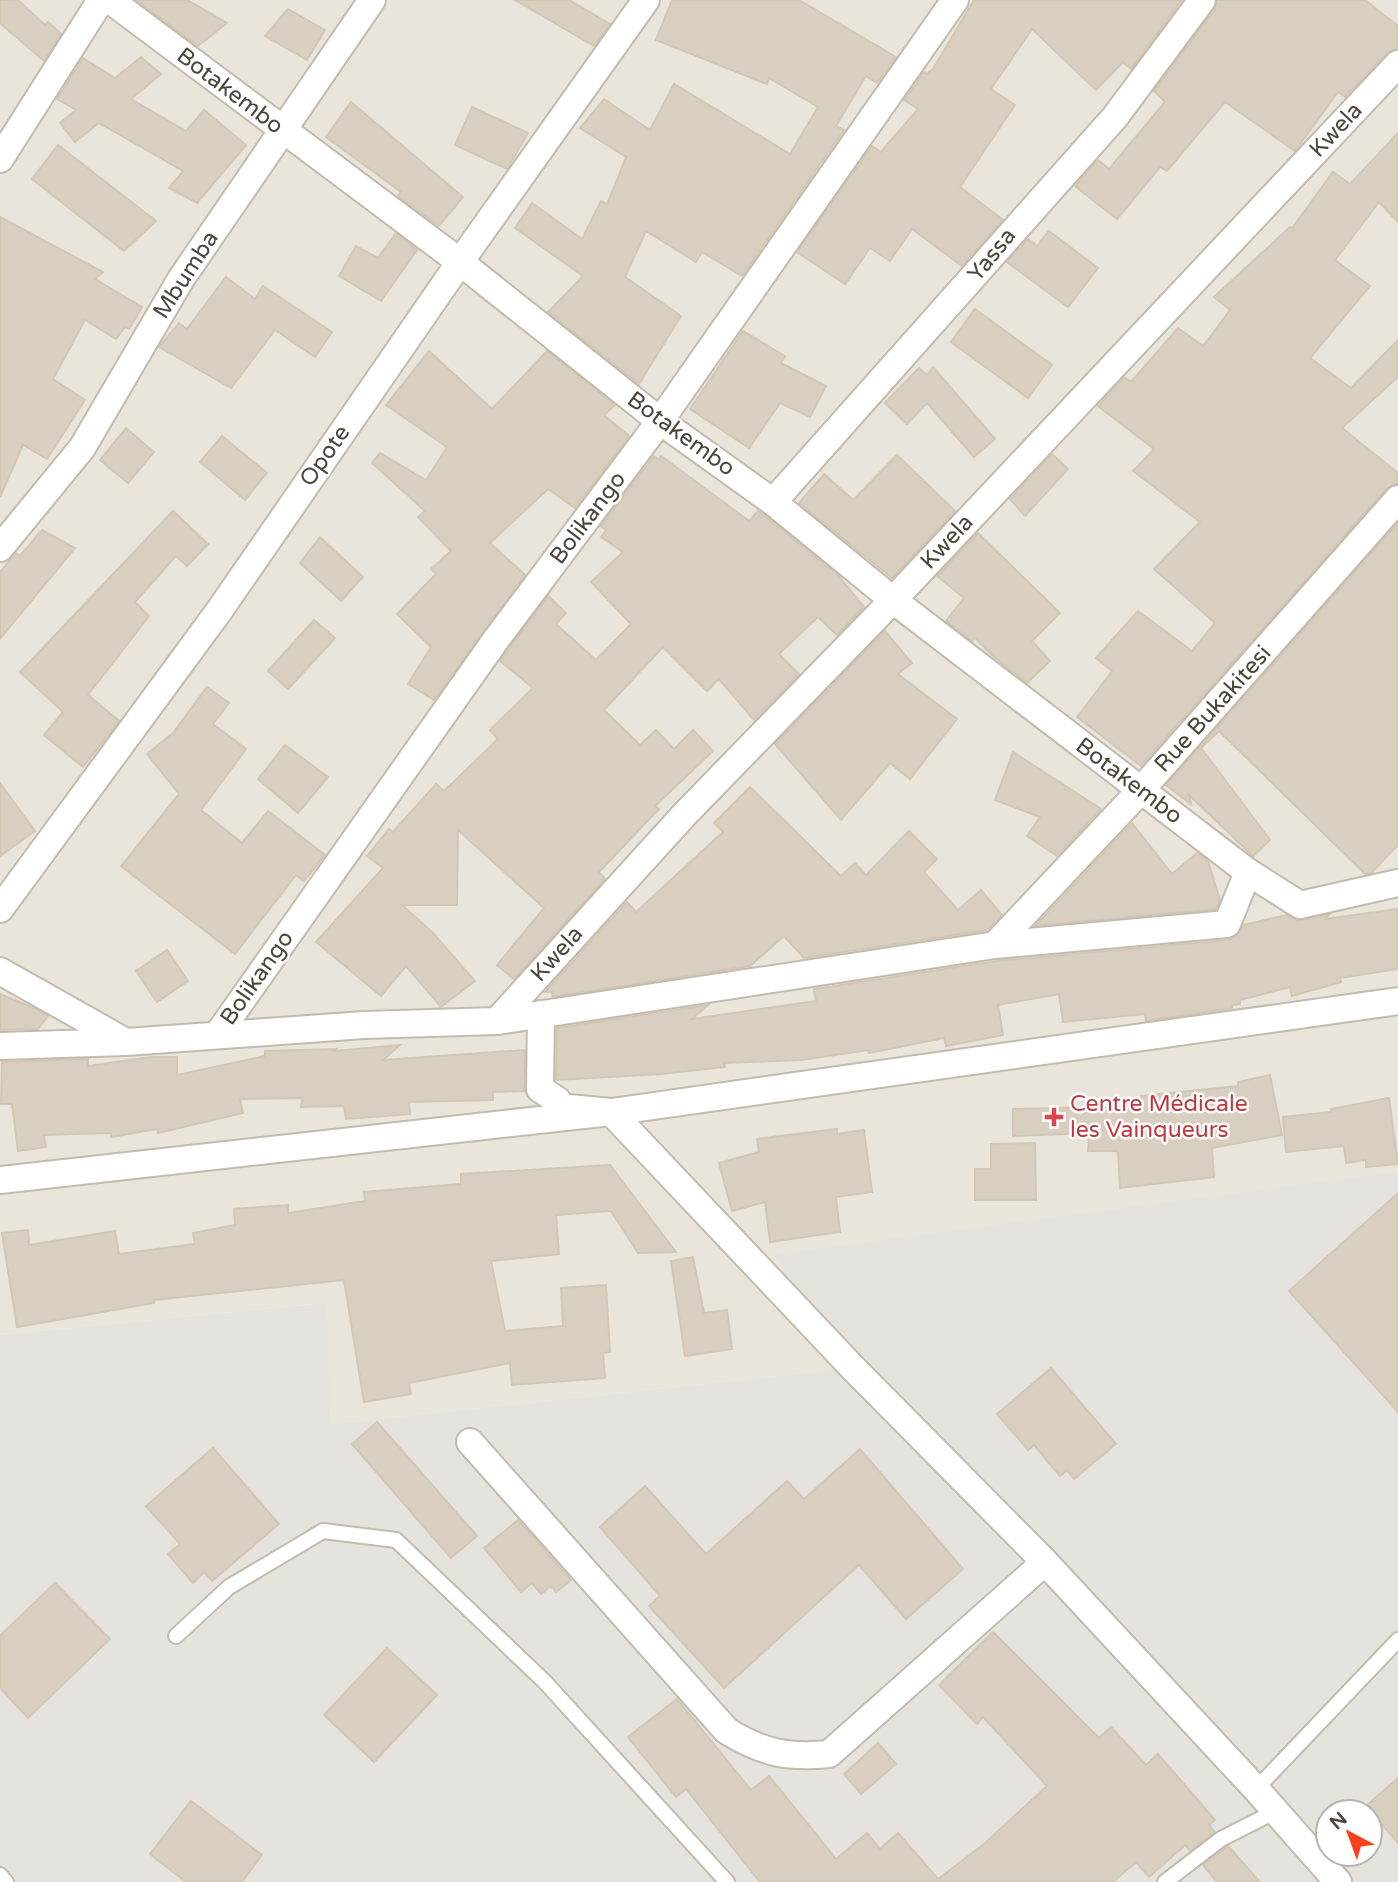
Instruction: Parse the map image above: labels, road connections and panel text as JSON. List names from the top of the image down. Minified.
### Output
{"streets":{"street":["Botakembo","Kwela","Yassa","Mbumba","Opote","Bolikango","Rue Bukakitesi"]},"crossings":[["Botakembo","Kwela"],["Botakembo","Yassa"],["Botakembo","Mbumba"],["Botakembo","Opote"],["Botakembo","Bolikango"],["Botakembo","Rue Bukakitesi"]],"places":{"health":["Centre Médicale les Vainqueurs"]},"north":"top left"}
